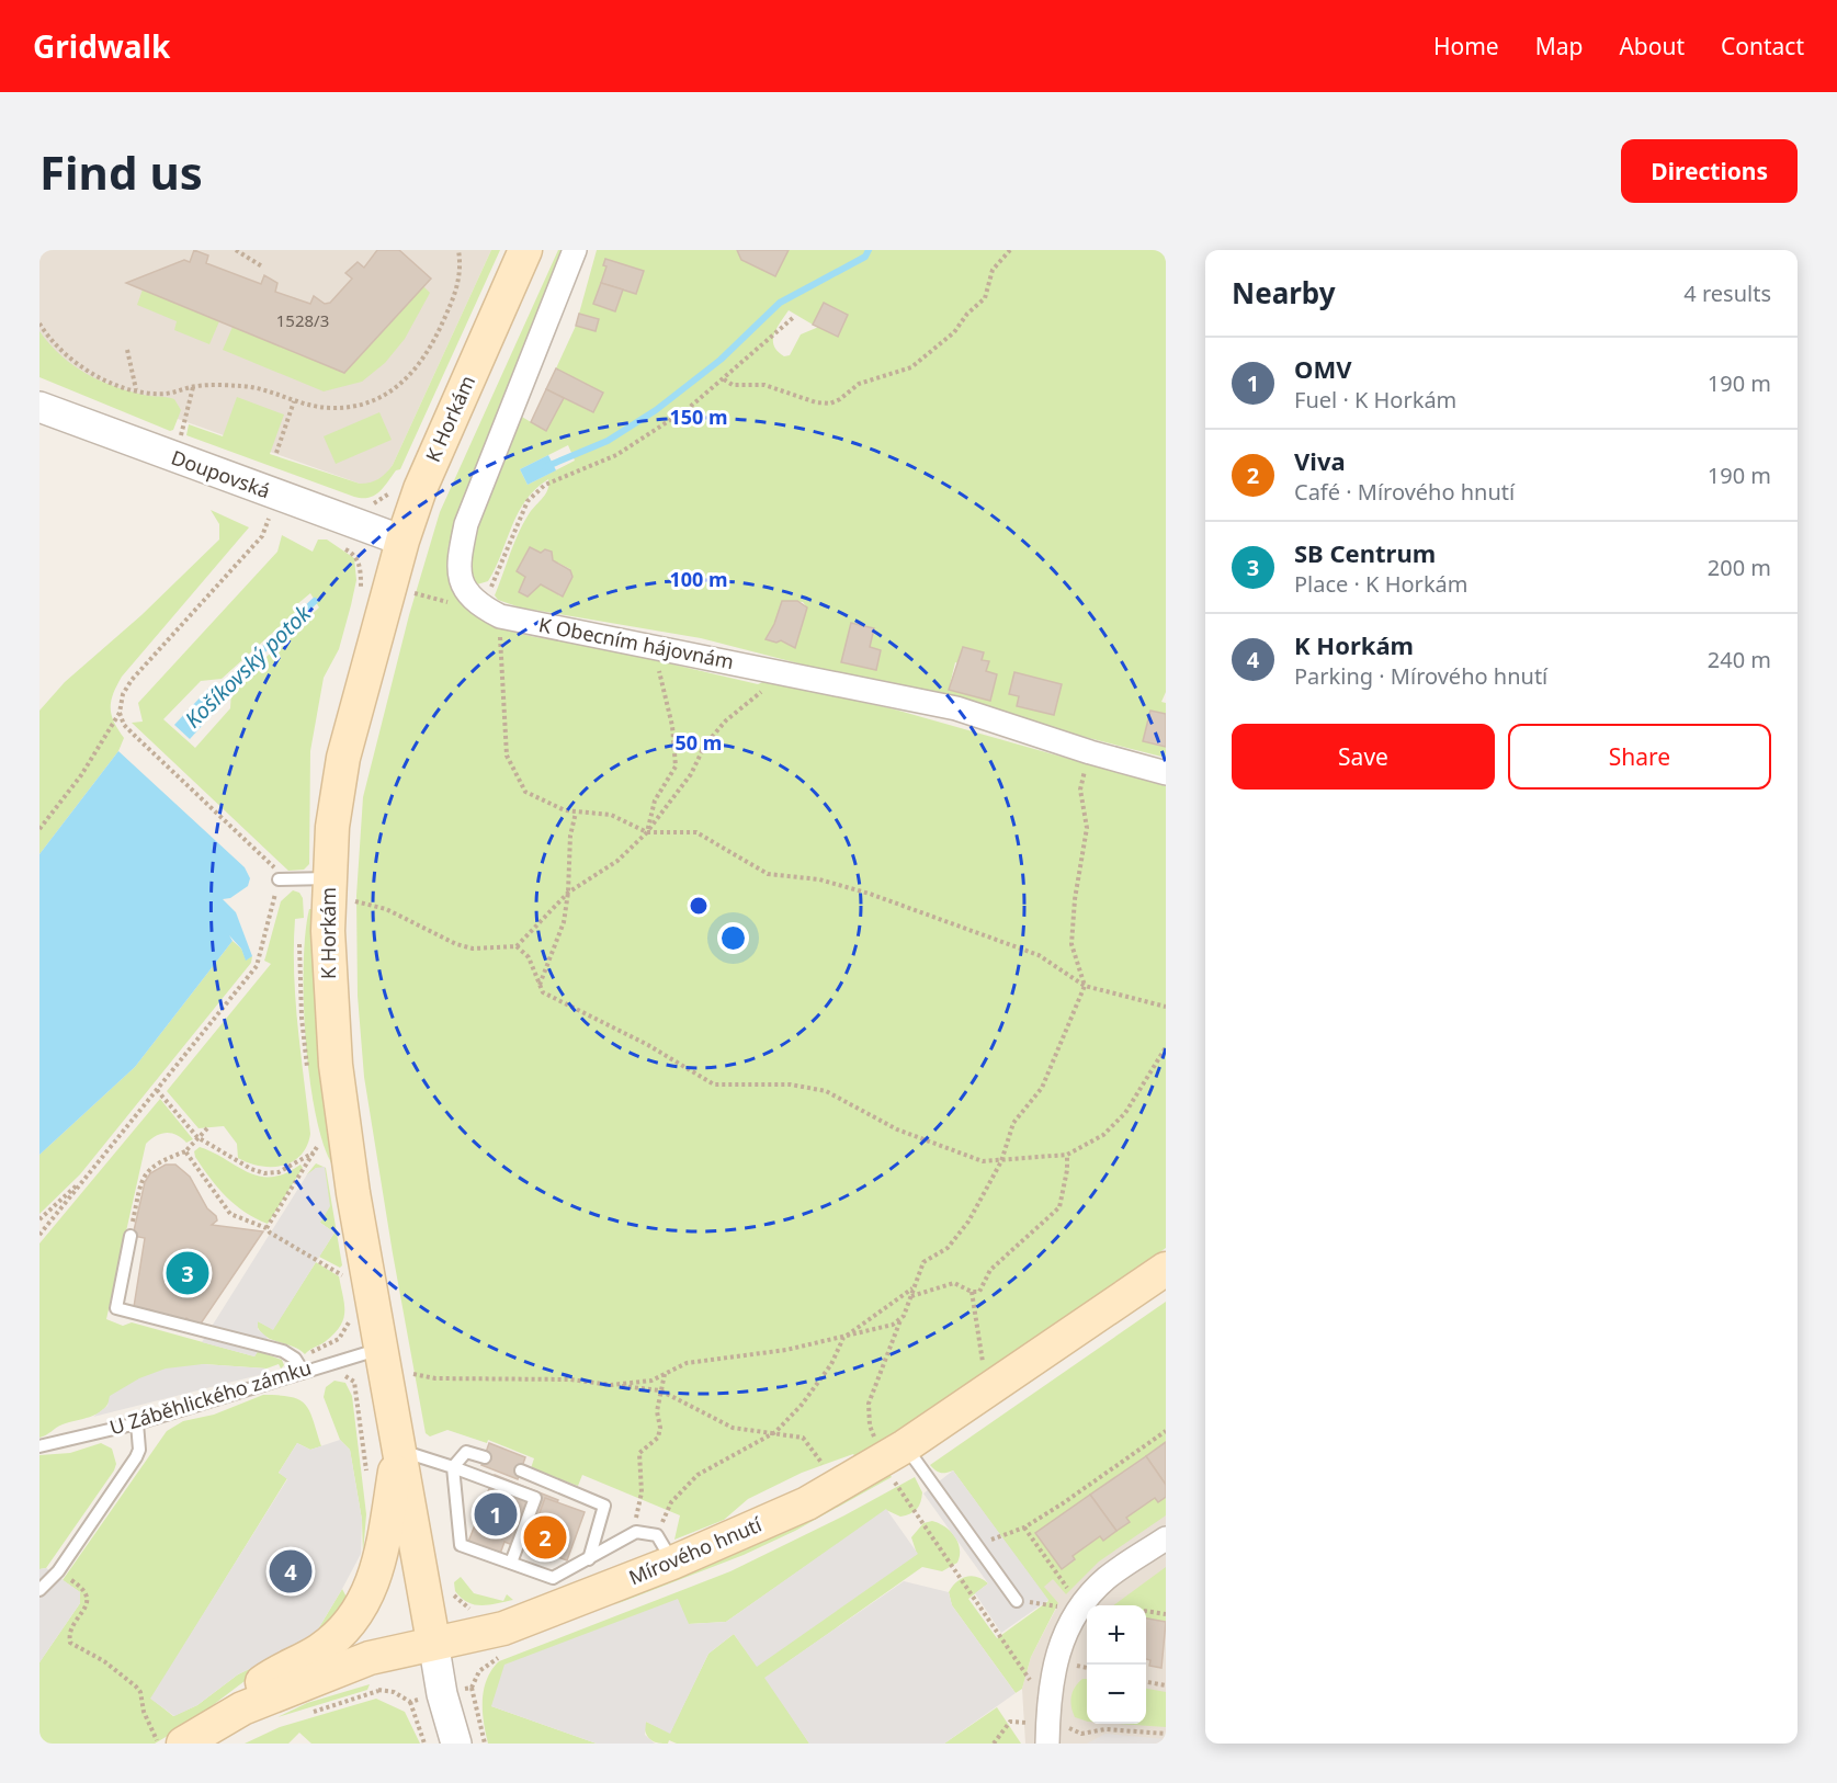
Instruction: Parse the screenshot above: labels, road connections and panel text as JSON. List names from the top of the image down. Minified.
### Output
{"streets":{"main road":["K Horkám","Mírového hnutí"],"street":["Doupovská","K Obecním hájovnám"],"lane":["U Záběhlického zámku"]},"crossings":[["K Horkám","Doupovská"],["K Horkám","U Záběhlického zámku"],["K Horkám","Mírového hnutí"]],"water":["Košíkovský potok"],"house_numbers":["1528/3"],"page":{"header":"Gridwalk","nav":["Home","Map","About","Contact"],"buttons":["Directions",["Save","Share"]],"title":"Find us","heading":["Nearby","4 results"],"list":[{"mark":"1","name":"OMV","note":"Fuel · K Horkám","value":"190 m"},{"mark":"2","name":"Viva","note":"Café · Mírového hnutí","value":"190 m"},{"mark":"3","name":"SB Centrum","note":"Place · K Horkám","value":"200 m"},{"mark":"4","name":"K Horkám","note":"Parking · Mírového hnutí","value":"240 m"}],"pins":["3","1","2","4"],"map_buttons":["+","−"]},"rings":["150 m","100 m","50 m"]}
